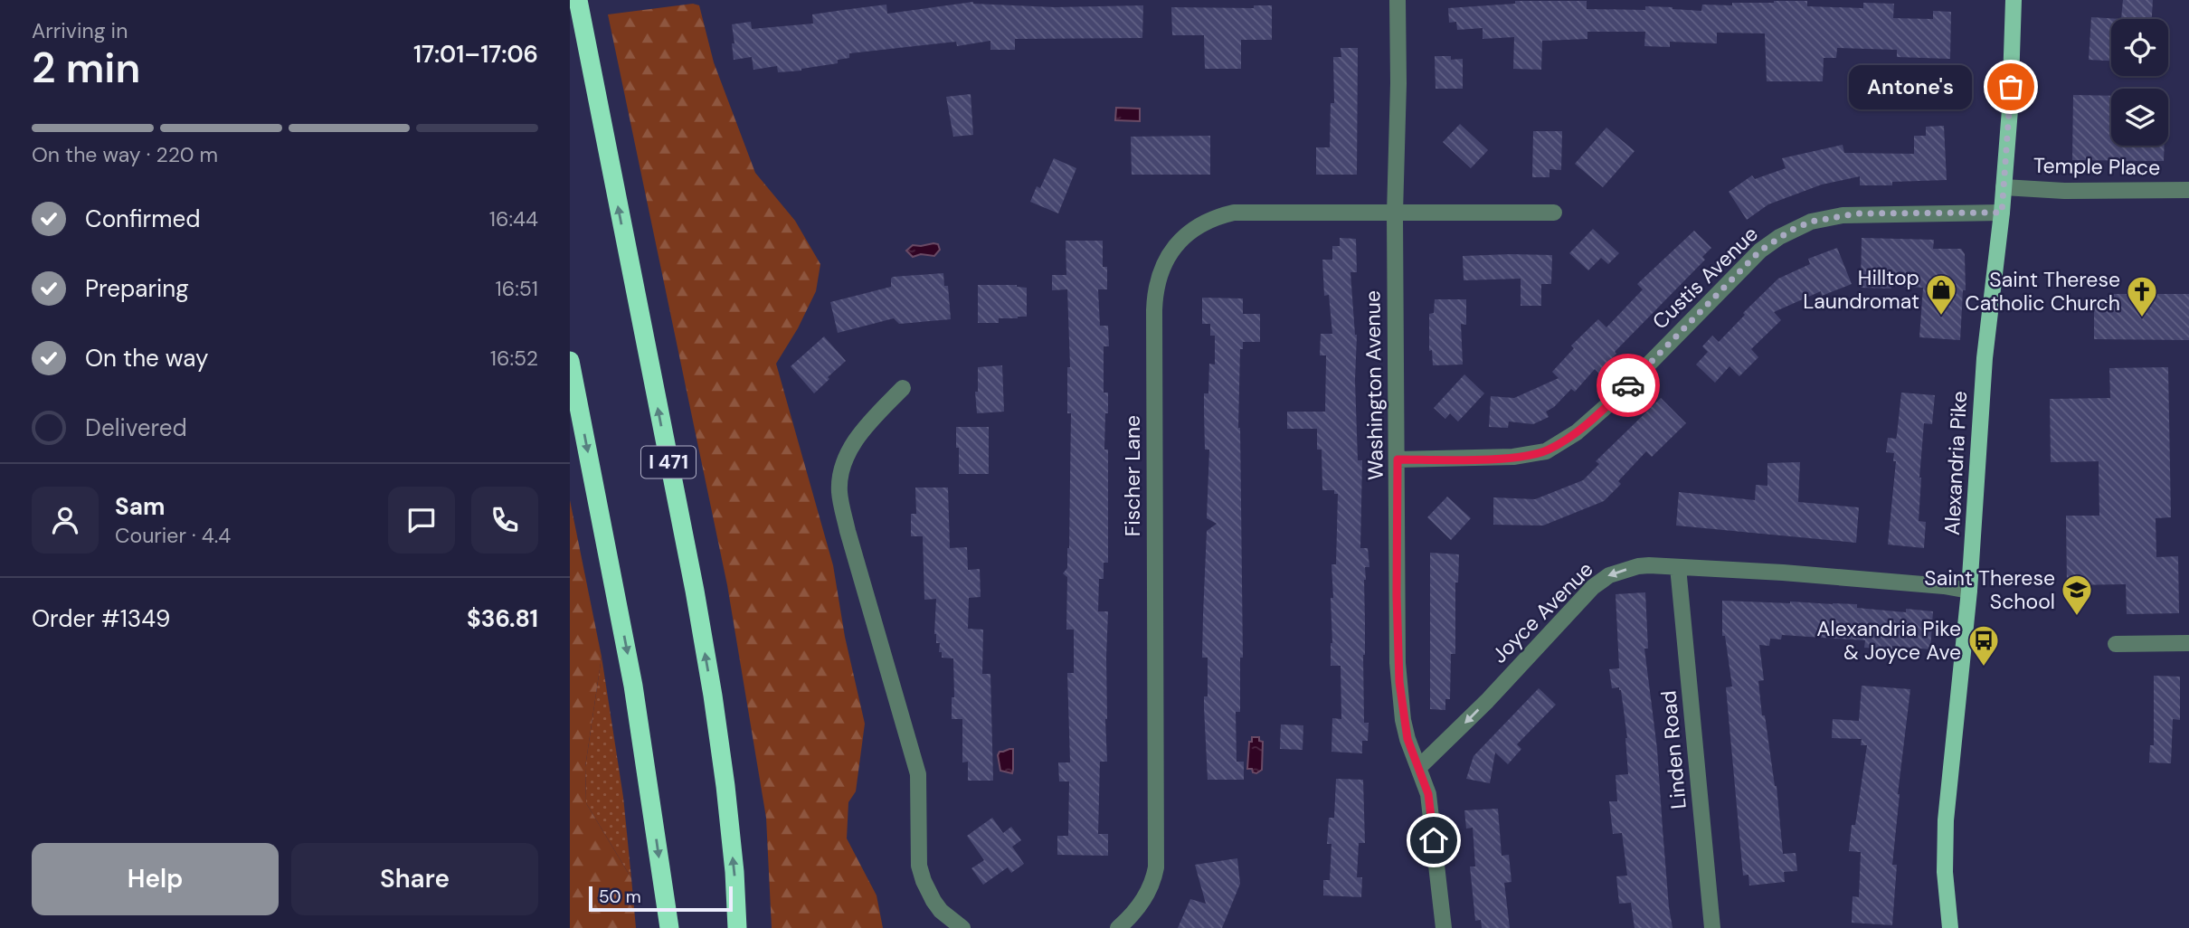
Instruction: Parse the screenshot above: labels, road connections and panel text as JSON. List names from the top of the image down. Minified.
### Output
{"streets":{"highway":["I 471"],"main road":["Alexandria Pike"],"street":["Temple Place","Custis Avenue","Washington Avenue","Fischer Lane","Joyce Avenue","Linden Road"]},"crossings":[["Temple Place","Alexandria Pike"],["Custis Avenue","Washington Avenue"],["Custis Avenue","Alexandria Pike"],["Washington Avenue","Fischer Lane"],["Washington Avenue","Joyce Avenue"],["Alexandria Pike","Joyce Avenue"],["Joyce Avenue","Linden Road"]],"one_way":["Joyce Avenue"],"places":{"other":["Antone's"],"shop":["Hilltop Laundromat"],"church":["Saint Therese Catholic Church"],"school or university":["Saint Therese School"],"bus stop":["Alexandria Pike & Joyce Ave"]},"scale_bar":"50 m","page":{"heading":["2 min","Arriving in","17:01–17:06"],"panel":["Sam","Courier · 4.4","Order #1349","$36.81"],"bubble":"Antone's","bar":"On the way · 220 m","list":[["Confirmed","16:44"],["Preparing","16:51"],["On the way","16:52"],"Delivered"],"buttons":["Help","Share"],"scale":"50 m"}}
